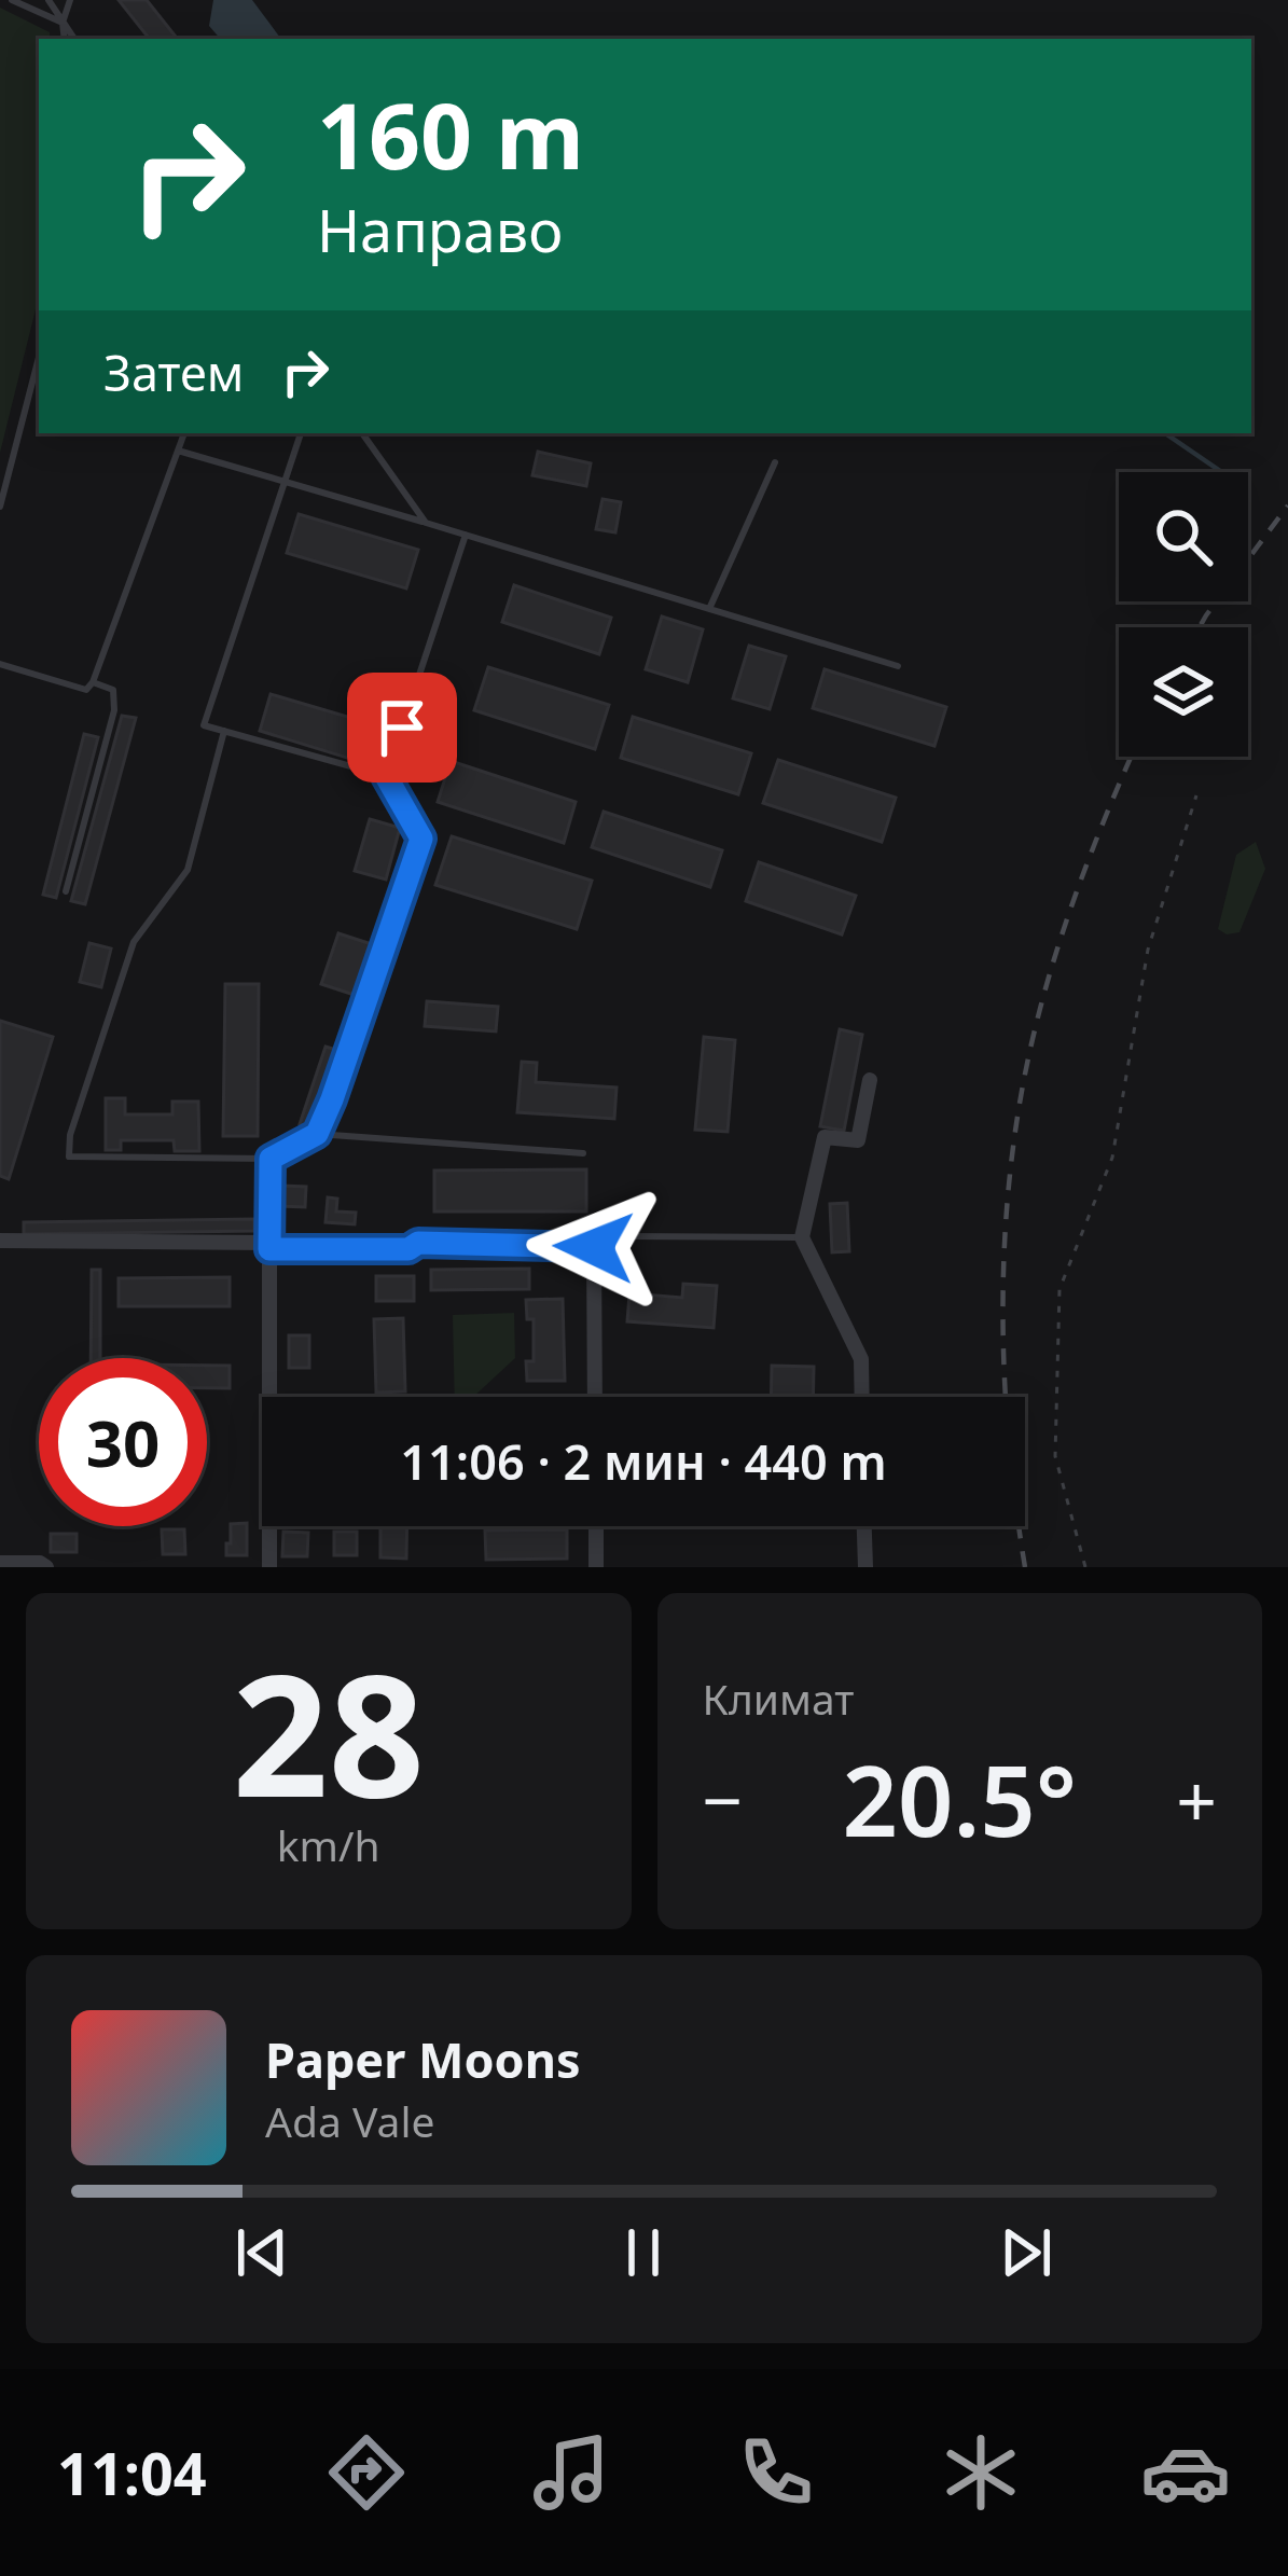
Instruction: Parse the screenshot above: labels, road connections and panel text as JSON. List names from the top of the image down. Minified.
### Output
{"page":{"turn":["160 m","Направо"],"then":"Затем","limit":"30","trip":"11:06 · 2 мин · 440 m","tile":[["28","km/h"],"Климат"],"heat":["−","20.5°","+"],"song":["Paper Moons","Ada Vale"],"tabs":"11:04"}}
